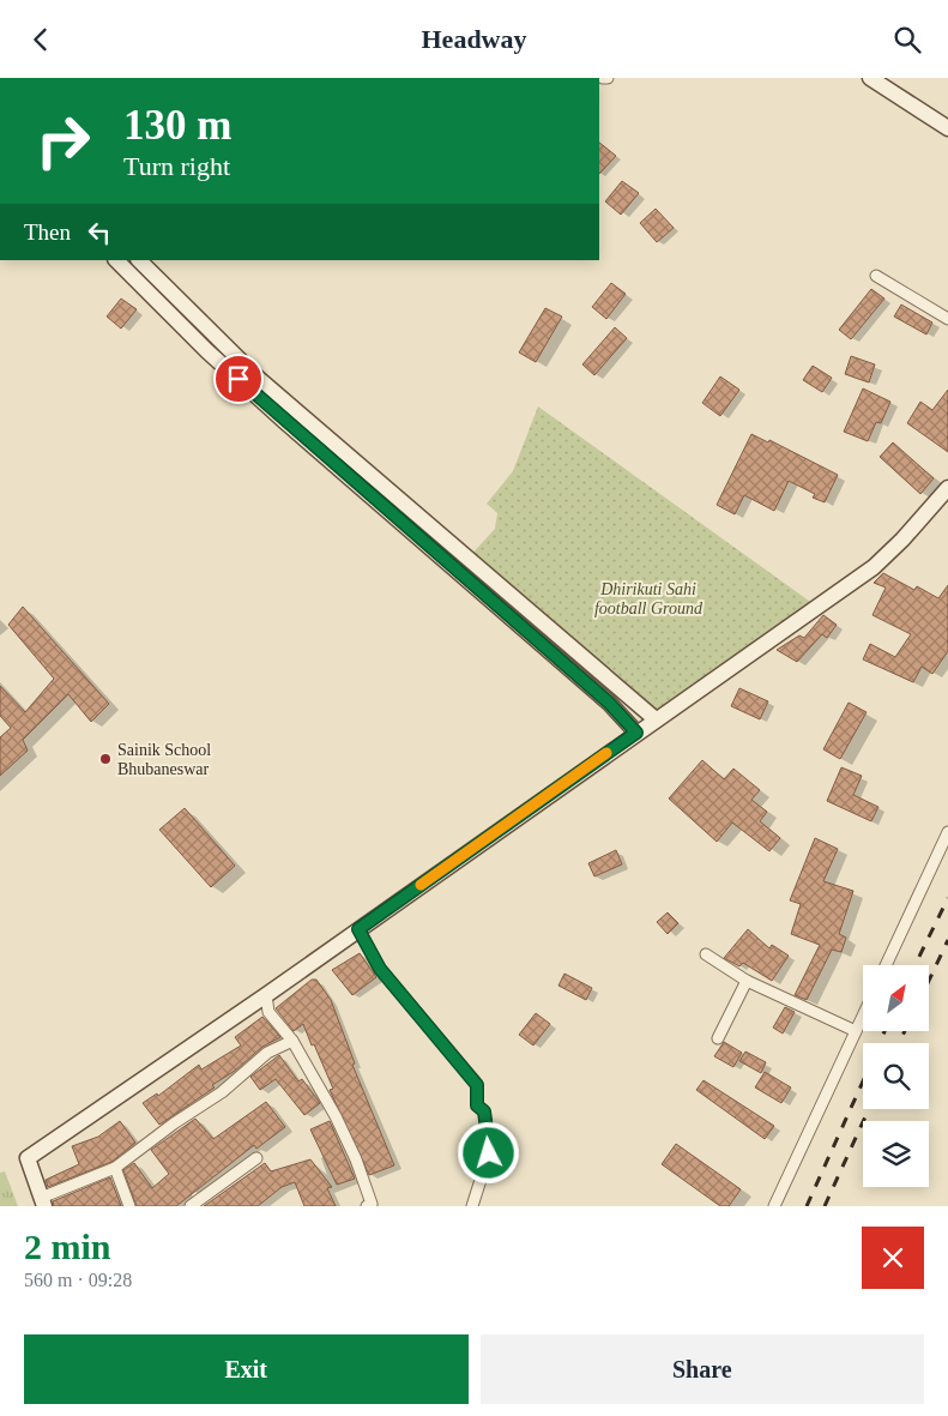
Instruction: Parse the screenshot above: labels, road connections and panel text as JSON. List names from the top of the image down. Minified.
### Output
{"parks":["Dhirikuti Sahi football Ground"],"places":["Sainik School Bhubaneswar"],"north":"top right","page":{"header":"Headway","turn":["130 m","Turn right"],"then":"Then","heading":["2 min","560 m · 09:28"],"buttons":["Exit","Share"]}}
